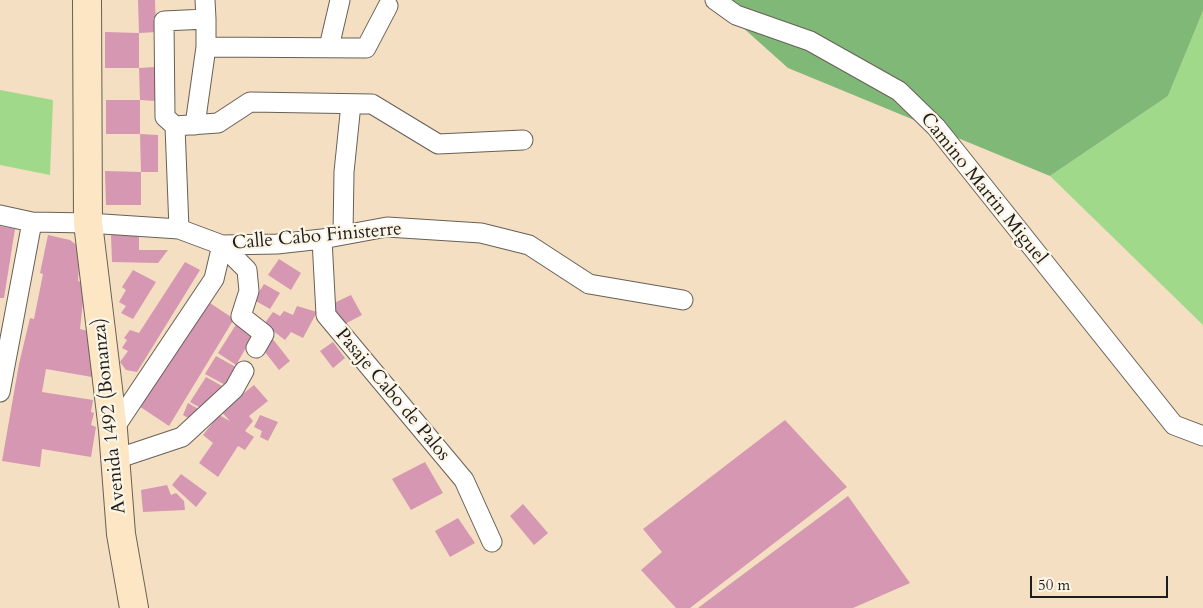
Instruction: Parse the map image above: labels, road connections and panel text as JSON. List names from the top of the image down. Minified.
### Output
{"streets":{"street":["Camino Martin Miguel","Calle Cabo Finisterre","Pasaje Cabo de Palos","Avenida 1492 (Bonanza)"]},"crossings":[["Calle Cabo Finisterre","Pasaje Cabo de Palos"],["Calle Cabo Finisterre","Avenida 1492 (Bonanza)"]],"scale_bar":"50 m"}
